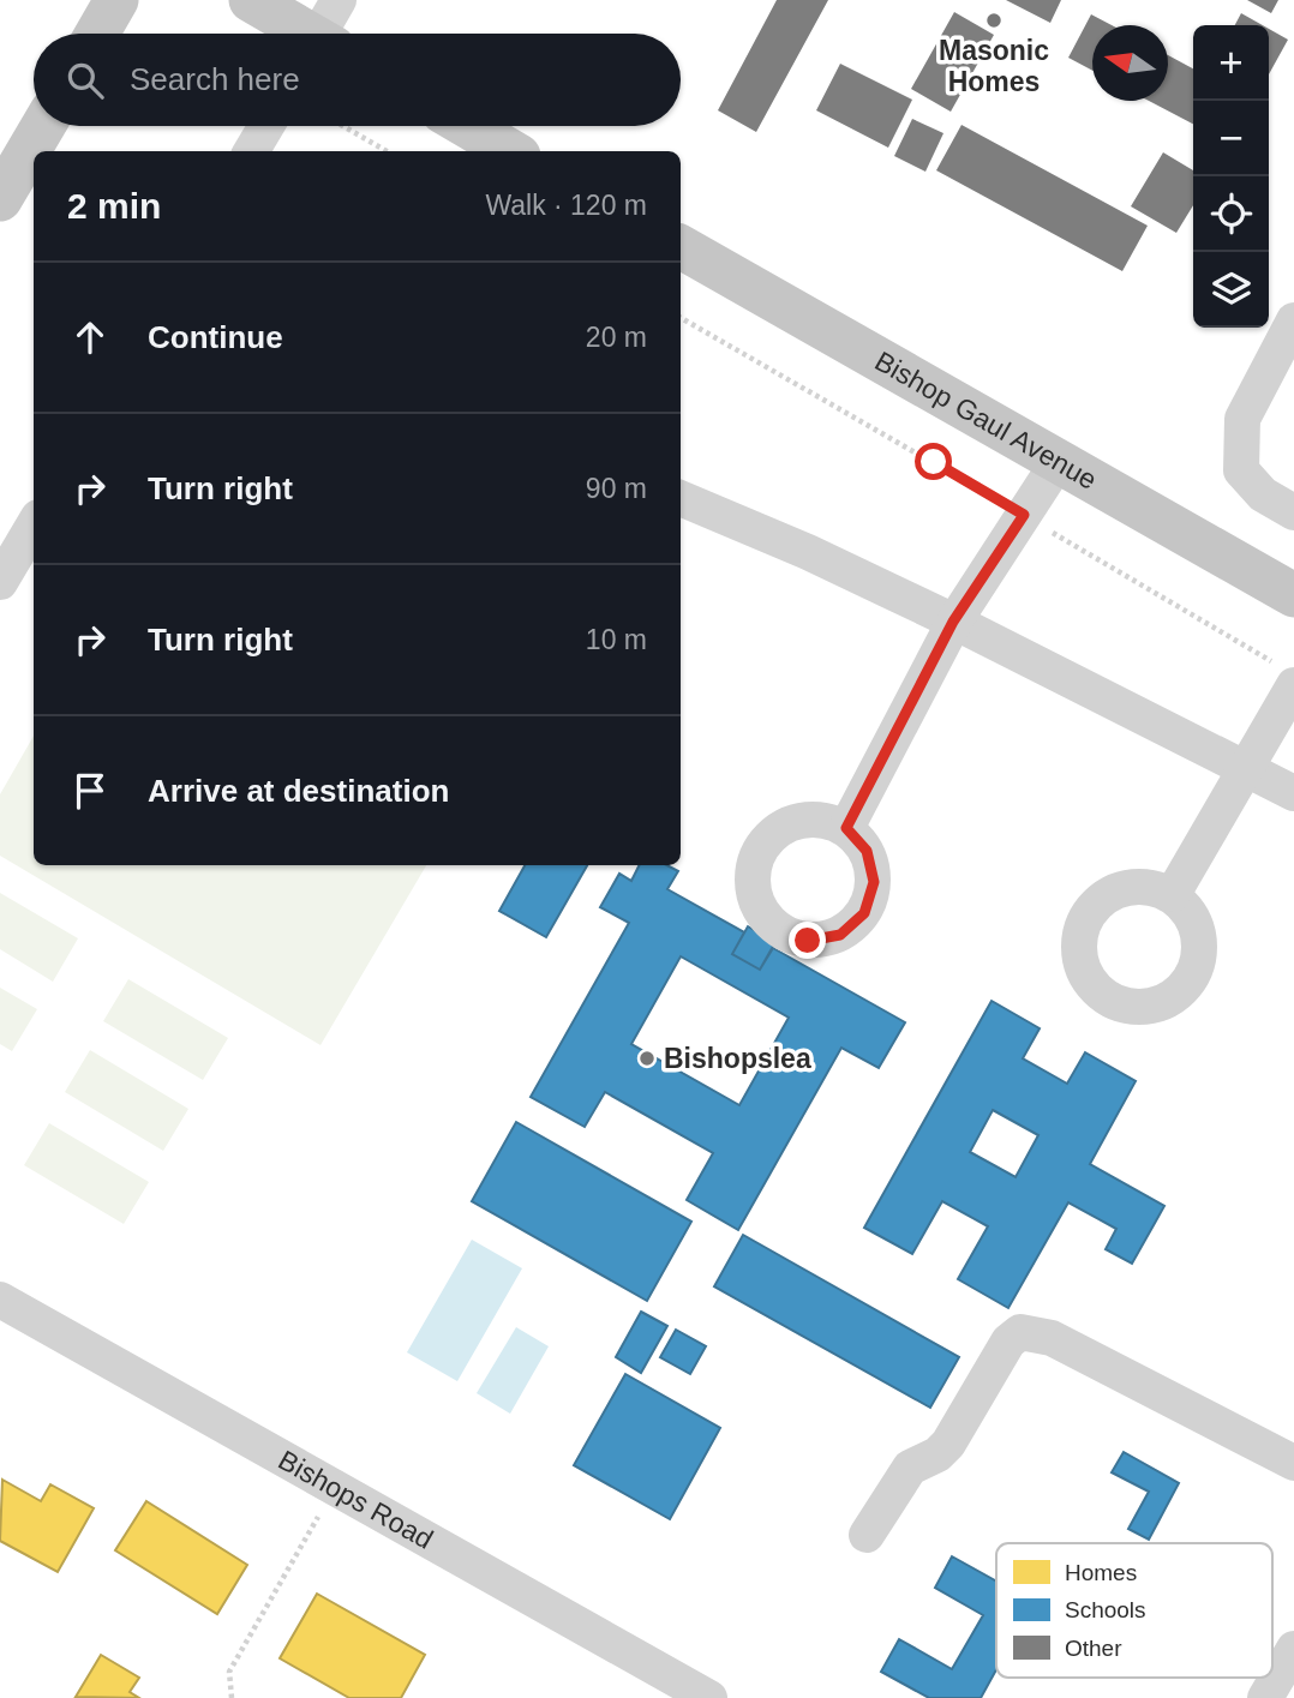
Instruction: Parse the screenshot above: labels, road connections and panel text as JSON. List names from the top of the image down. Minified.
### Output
{"streets":{"main road":["Bishop Gaul Avenue"],"street":["Bishops Road"]},"places":["Masonic Homes","Bishopslea"],"legend":["Homes","Schools","Other"],"north":"left","page":{"map_buttons":["+","−"],"search":"Search here","heading":["2 min","Walk · 120 m"],"list":[["Continue","20 m"],["Turn right","90 m"],["Turn right","10 m"],"Arrive at destination"]}}
